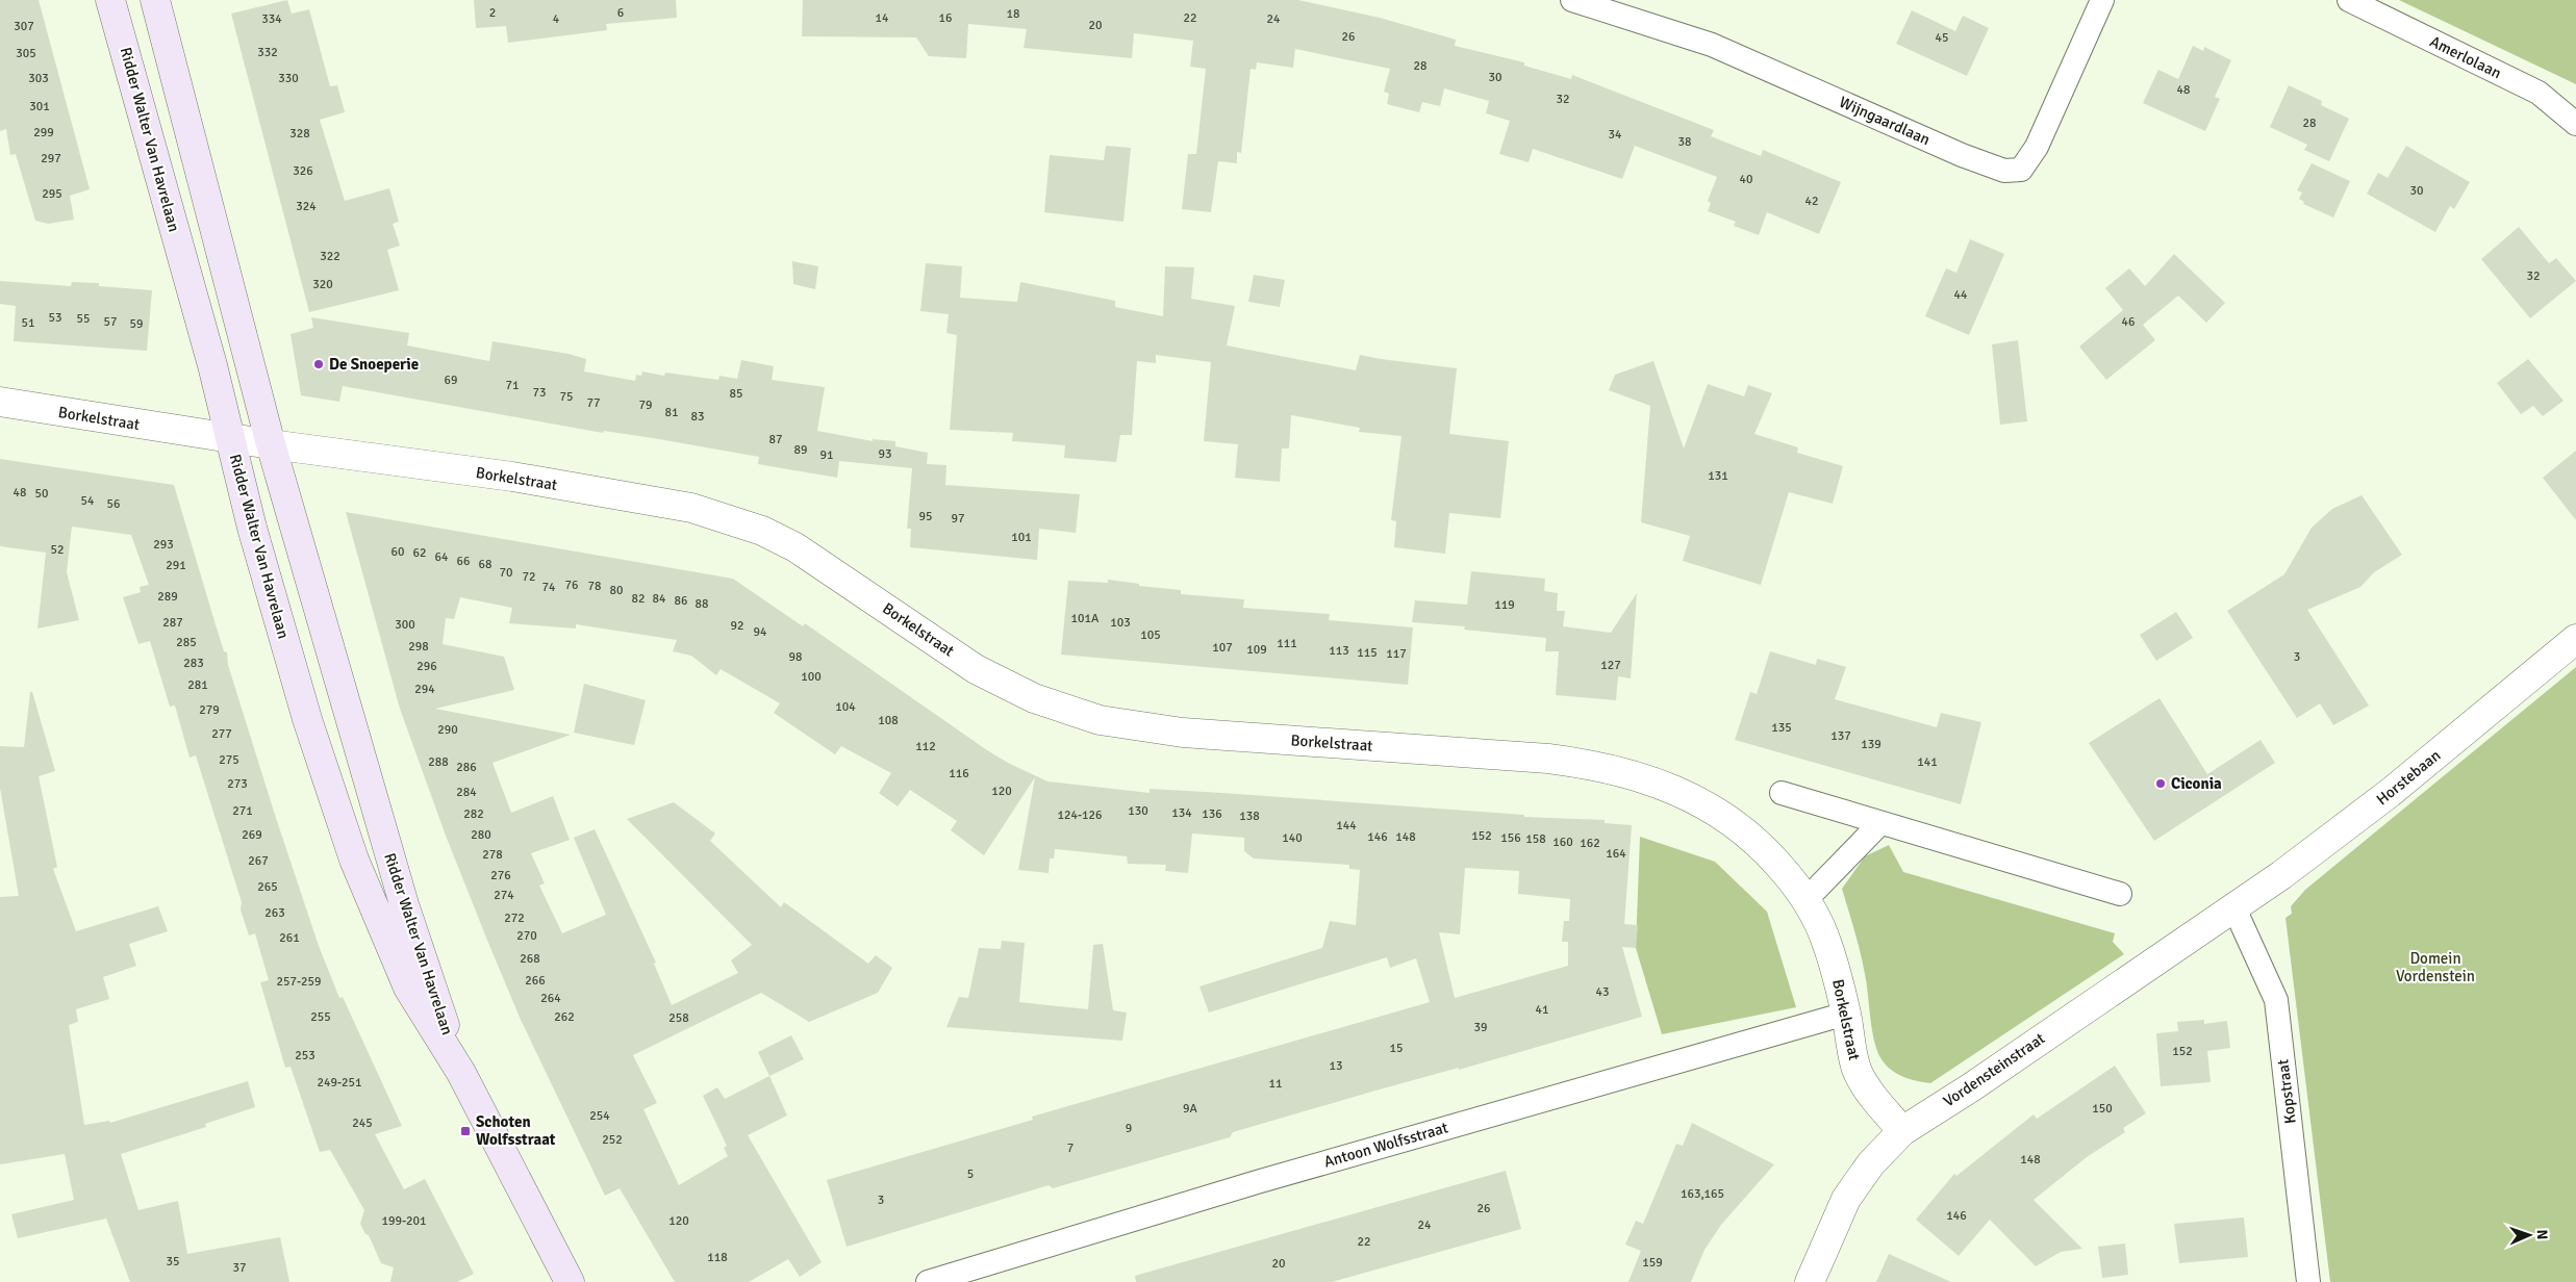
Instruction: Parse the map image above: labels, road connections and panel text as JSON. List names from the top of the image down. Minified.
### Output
{"streets":{"main road":["Ridder Walter Van Havrelaan"],"street":["Amerlolaan","Wijngaardlaan","Borkelstraat","Horstebaan","Vordensteinstraat","Kopstraat","Antoon Wolfsstraat"]},"crossings":[["Ridder Walter Van Havrelaan","Borkelstraat"],["Borkelstraat","Vordensteinstraat"],["Borkelstraat","Antoon Wolfsstraat"],["Horstebaan","Vordensteinstraat"],["Horstebaan","Kopstraat"],["Vordensteinstraat","Kopstraat"]],"parks":["Domein Vordenstein"],"places":{"other":["De Snoeperie","Ciconia"],"transit":["Schoten Wolfsstraat"]},"house_numbers":["2","6","18","14","16","22","334","4","24","20","307","26","45","332","305","28","30","303","330","48","32","301","28","299","328","34","38","297","326","40","30","295","42","324","322","32","320","44","53","55","57","46","51","59","69","71","73","85","75","77","79","81","83","87","89","93","91","131","48","50","54","56","95","97","101","293","52","60","62","64","66","68","291","70","72","76","78","74","80","289","82","84","86","88","119","101A","287","103","300","92","94","105","285","111","298","107","109","113","115","117","98","3","283","127","296","100","281","294","104","279","108","135","290","277","137","139","112","275","288","141","286","116","273","120","284","271","130","134","282","136","124-126","138","144","269","280","152","146","148","140","156","158","160","162","164","278","267","276","265","274","263","272","270","261","268","266","257-259","43","264","41","255","262","258","39","15","152","253","13","249-251","11","9A","150","254","245","9","252","7","148","5","163,165","3","26","146","199-201","120","24","22","118","35","159","20","37"],"north":"right"}
